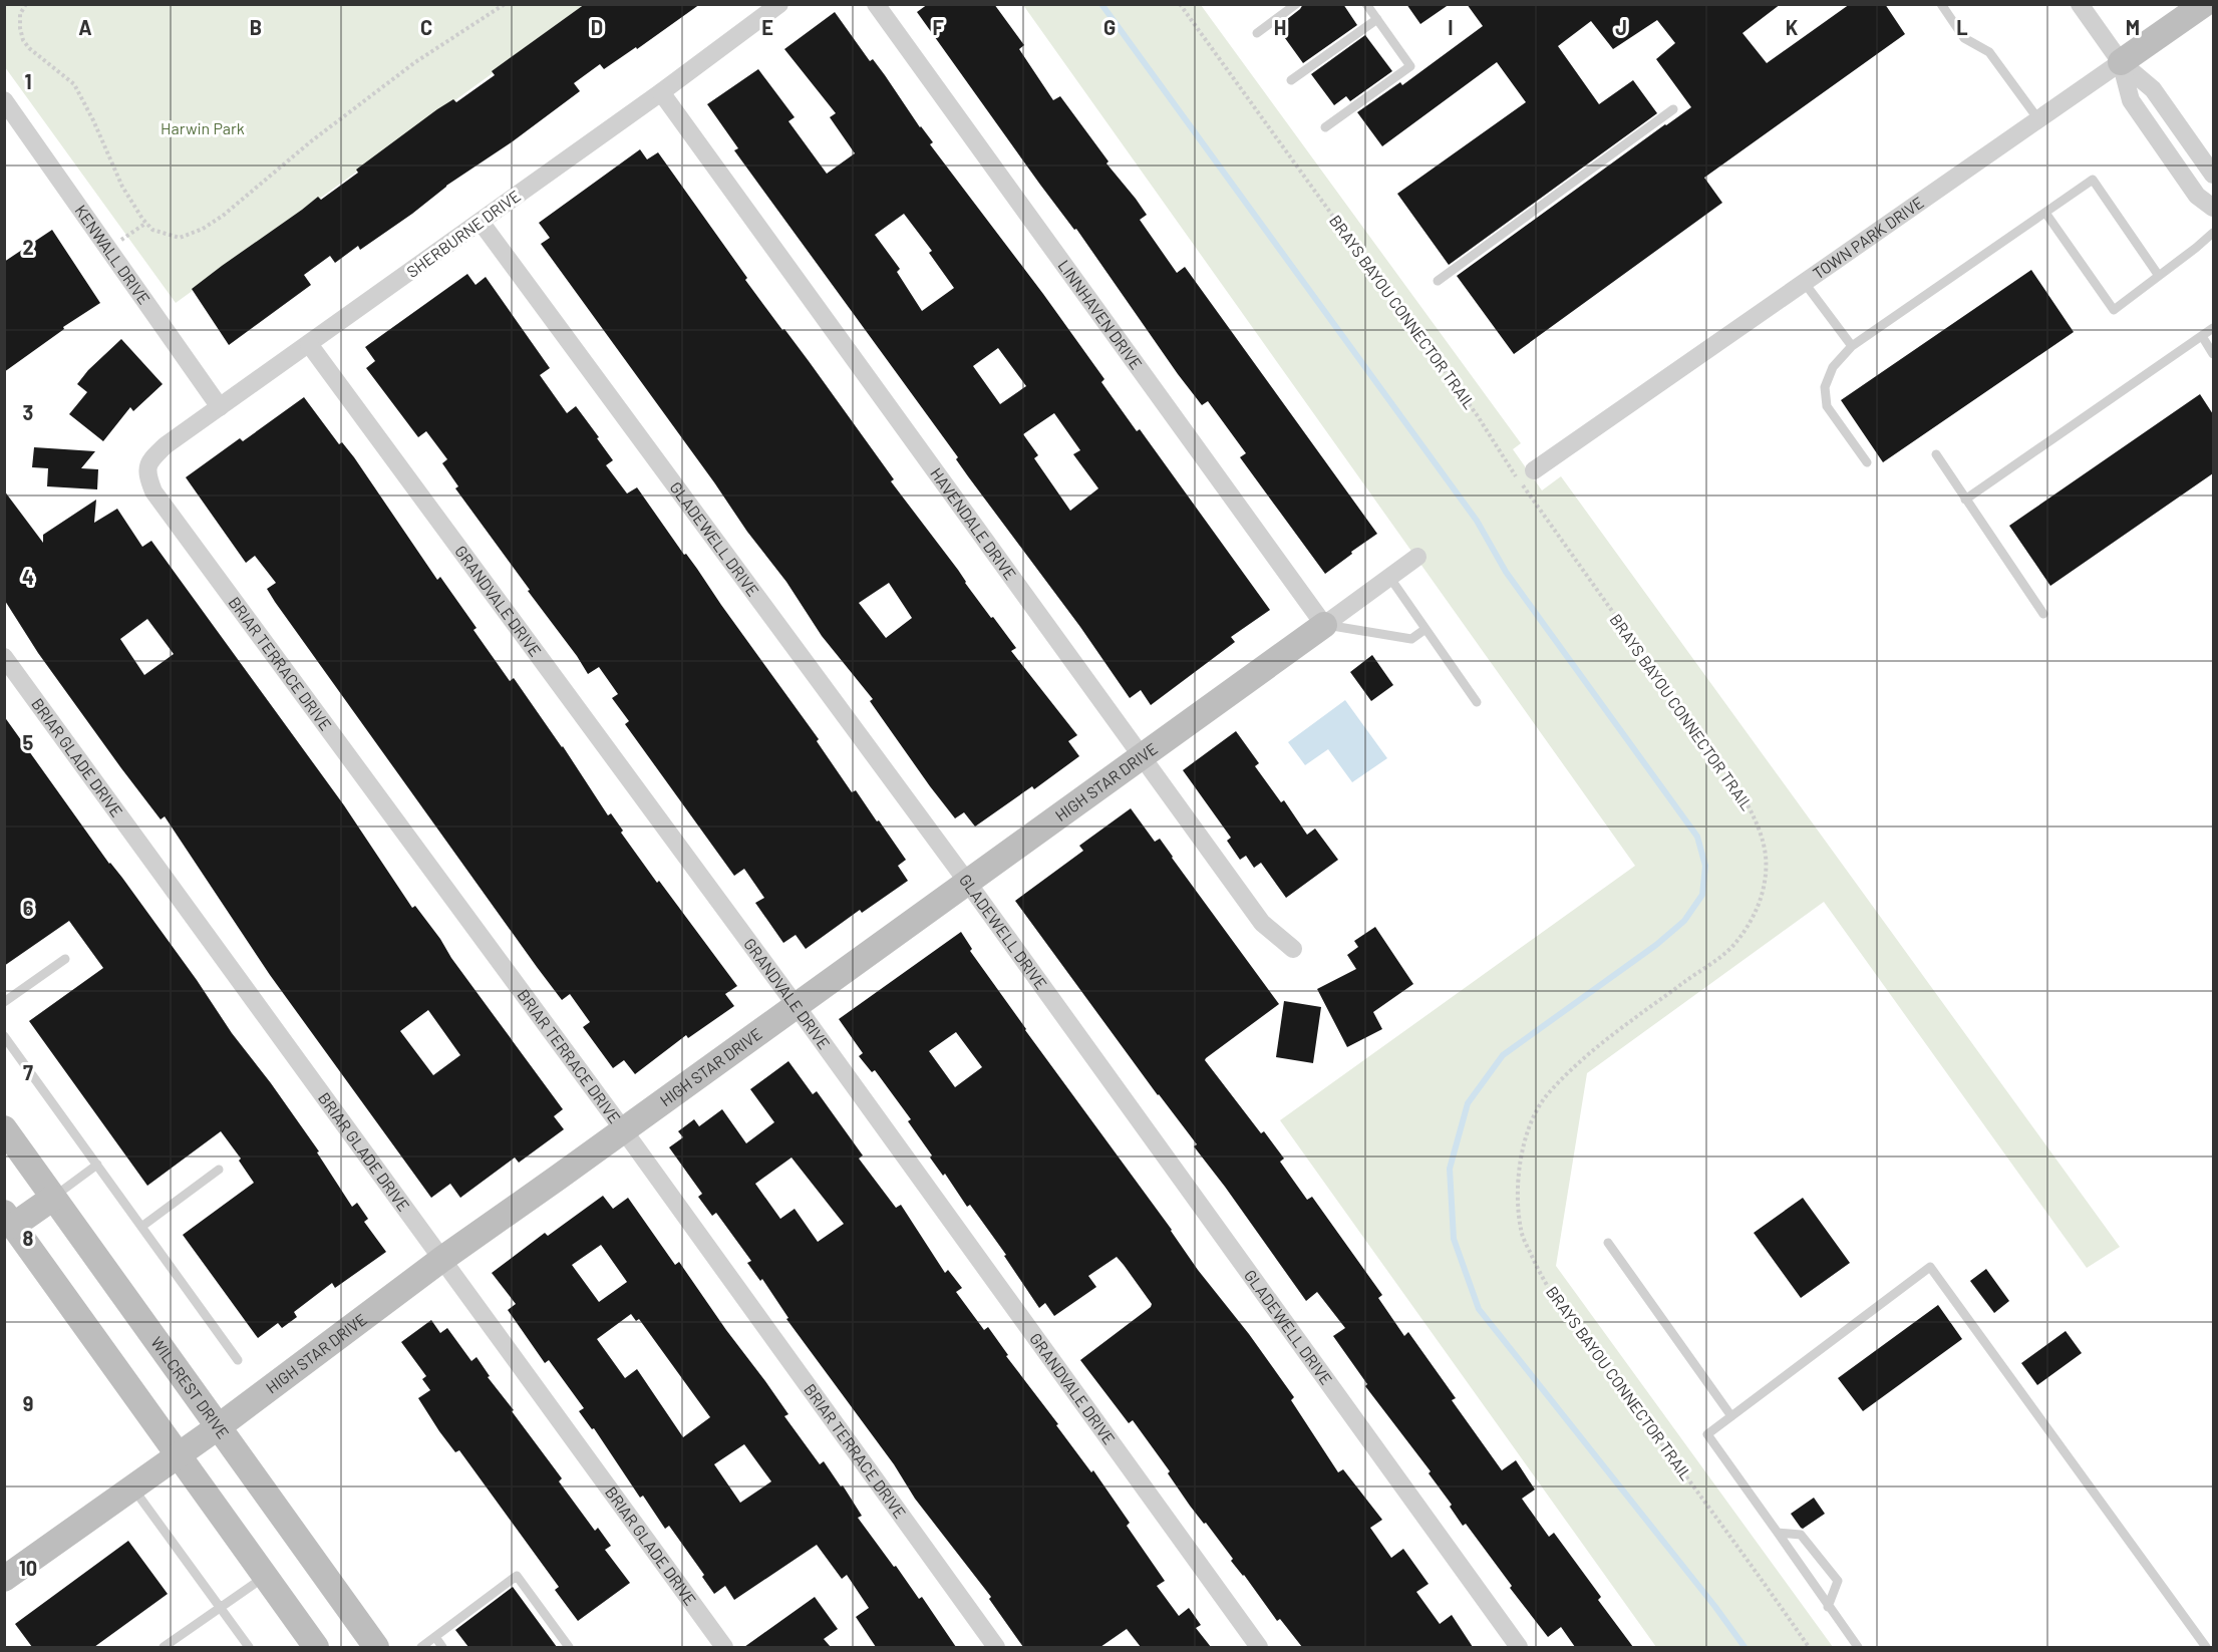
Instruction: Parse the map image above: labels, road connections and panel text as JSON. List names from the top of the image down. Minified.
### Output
{"streets":{"street":["SHERBURNE DRIVE","TOWN PARK DRIVE","KENWALL DRIVE","LINNHAVEN DRIVE","HAVENDALE DRIVE","GLADEWELL DRIVE","GRANDVALE DRIVE","BRIAR TERRACE DRIVE","BRIAR GLADE DRIVE","HIGH STAR DRIVE","WILCREST DRIVE"],"path":["BRAYS BAYOU CONNECTOR TRAIL"]},"crossings":[["SHERBURNE DRIVE","KENWALL DRIVE"],["SHERBURNE DRIVE","HAVENDALE DRIVE"],["SHERBURNE DRIVE","GLADEWELL DRIVE"],["SHERBURNE DRIVE","GRANDVALE DRIVE"],["SHERBURNE DRIVE","BRIAR TERRACE DRIVE"],["LINNHAVEN DRIVE","HIGH STAR DRIVE"],["HAVENDALE DRIVE","HIGH STAR DRIVE"],["GLADEWELL DRIVE","HIGH STAR DRIVE"],["GRANDVALE DRIVE","HIGH STAR DRIVE"],["BRIAR TERRACE DRIVE","HIGH STAR DRIVE"],["BRIAR GLADE DRIVE","HIGH STAR DRIVE"],["HIGH STAR DRIVE","WILCREST DRIVE"]],"parks":["Harwin Park"],"grid":{"columns":["A","B","C","D","E","F","G","H","I","J","K","L","M"],"rows":["1","2","3","4","5","6","7","8","9","10"]}}
